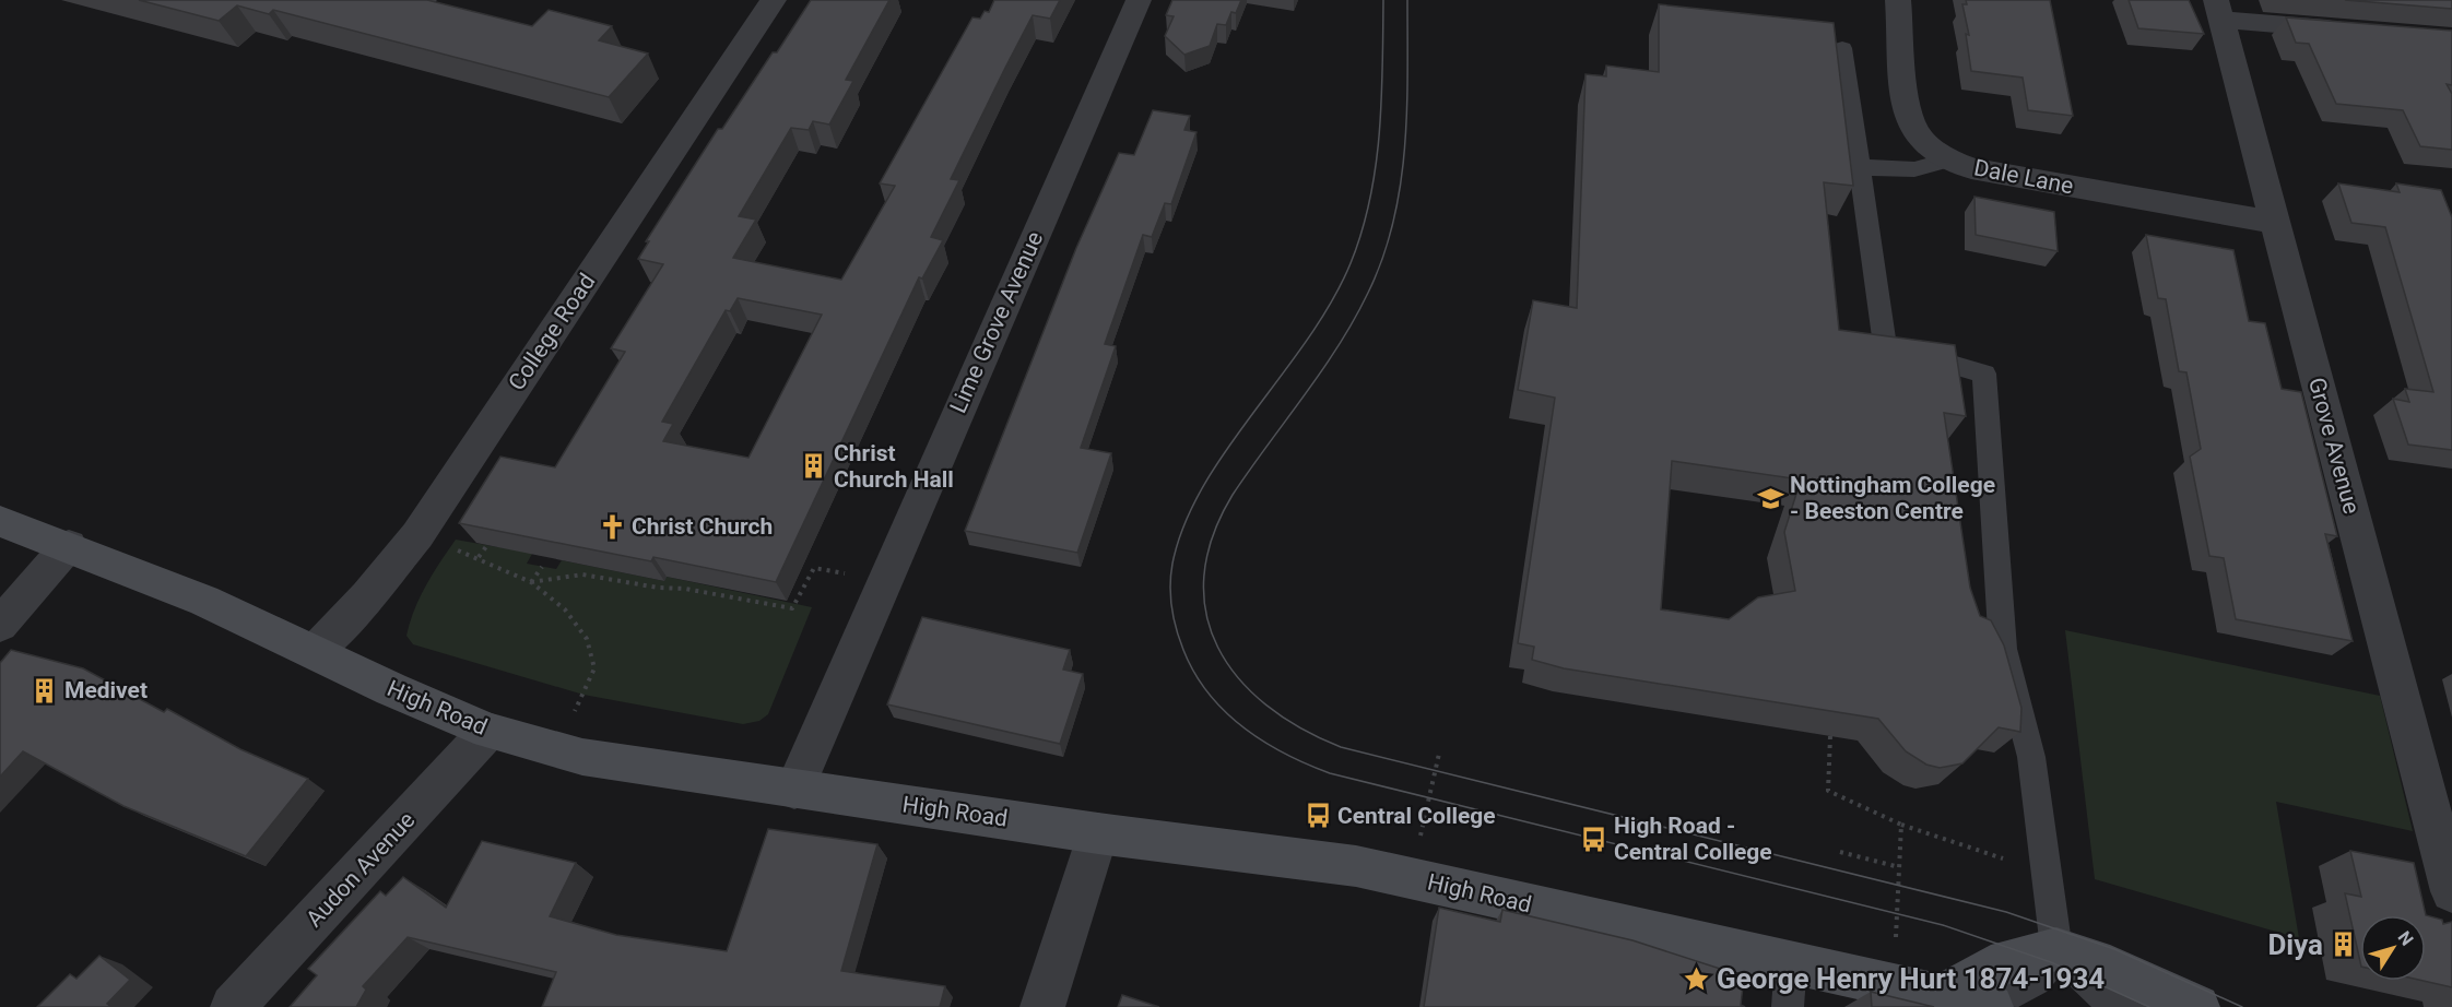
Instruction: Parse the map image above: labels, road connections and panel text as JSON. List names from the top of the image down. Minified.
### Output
{"streets":{"main road":["High Road"],"street":["Dale Lane","Lime Grove Avenue","College Road","Grove Avenue","Audon Avenue"]},"crossings":[["Dale Lane","Grove Avenue"],["Lime Grove Avenue","High Road"],["College Road","High Road"],["High Road","Audon Avenue"]],"places":{"building":["Christ Church Hall","Medivet","Diya"],"school or university":["Nottingham College - Beeston Centre"],"church":["Christ Church"],"bus stop":["Central College","High Road - Central College"],"place":["George Henry Hurt 1874-1934"]},"north":"top right"}
